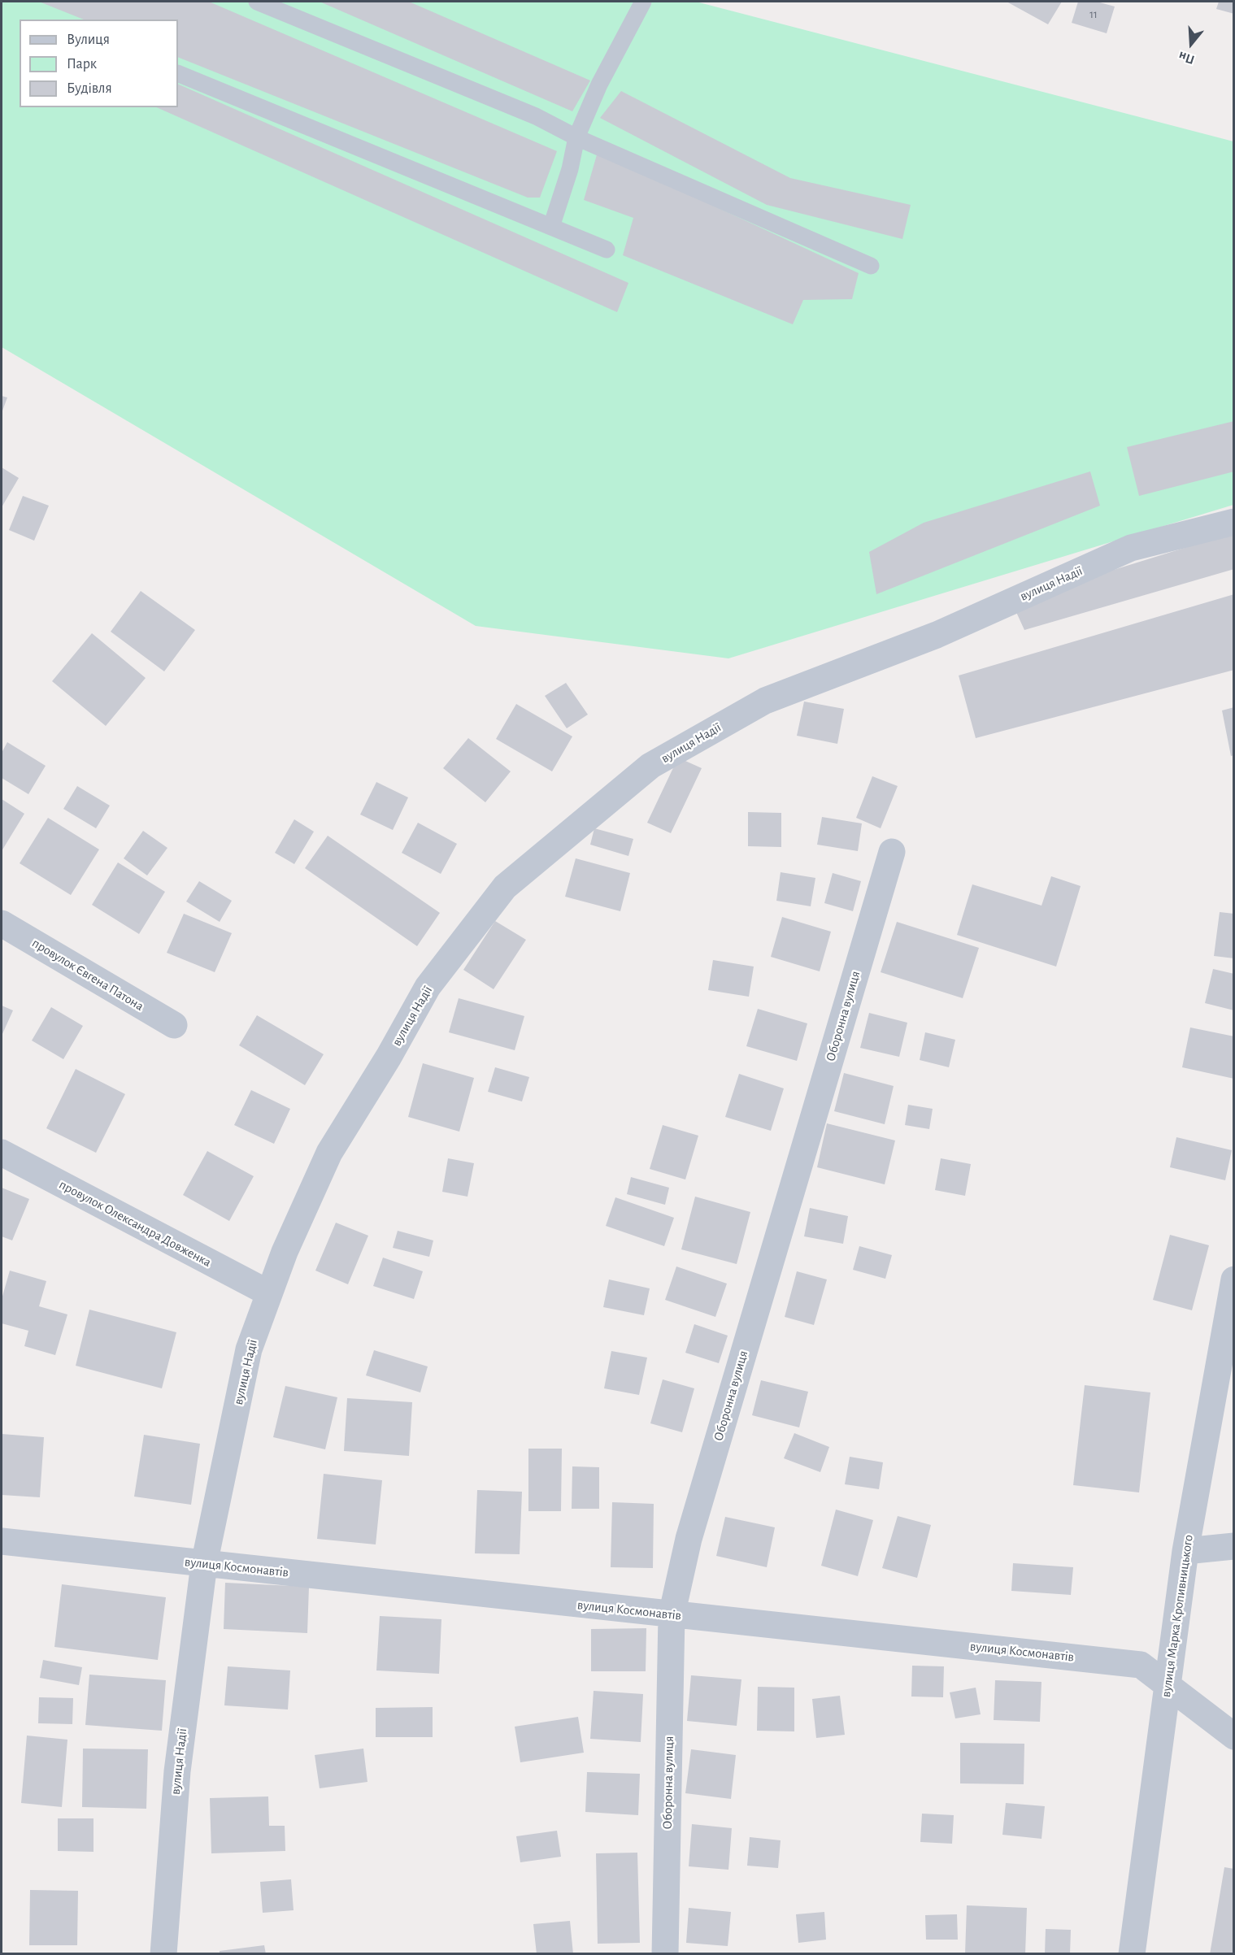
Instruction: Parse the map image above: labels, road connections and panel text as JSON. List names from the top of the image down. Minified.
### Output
{"streets":{"street":["вулиця Надії","провулок Євгена Патона","Оборонна вулиця","провулок Олександра Довженка","вулиця Космонавтів","вулиця Марка Кропивницького"]},"crossings":[["вулиця Надії","провулок Олександра Довженка"],["вулиця Надії","вулиця Космонавтів"],["Оборонна вулиця","вулиця Космонавтів"],["вулиця Космонавтів","вулиця Марка Кропивницького"]],"house_numbers":["11"],"legend":["Вулиця","Парк","Будівля"],"north":"bottom"}
